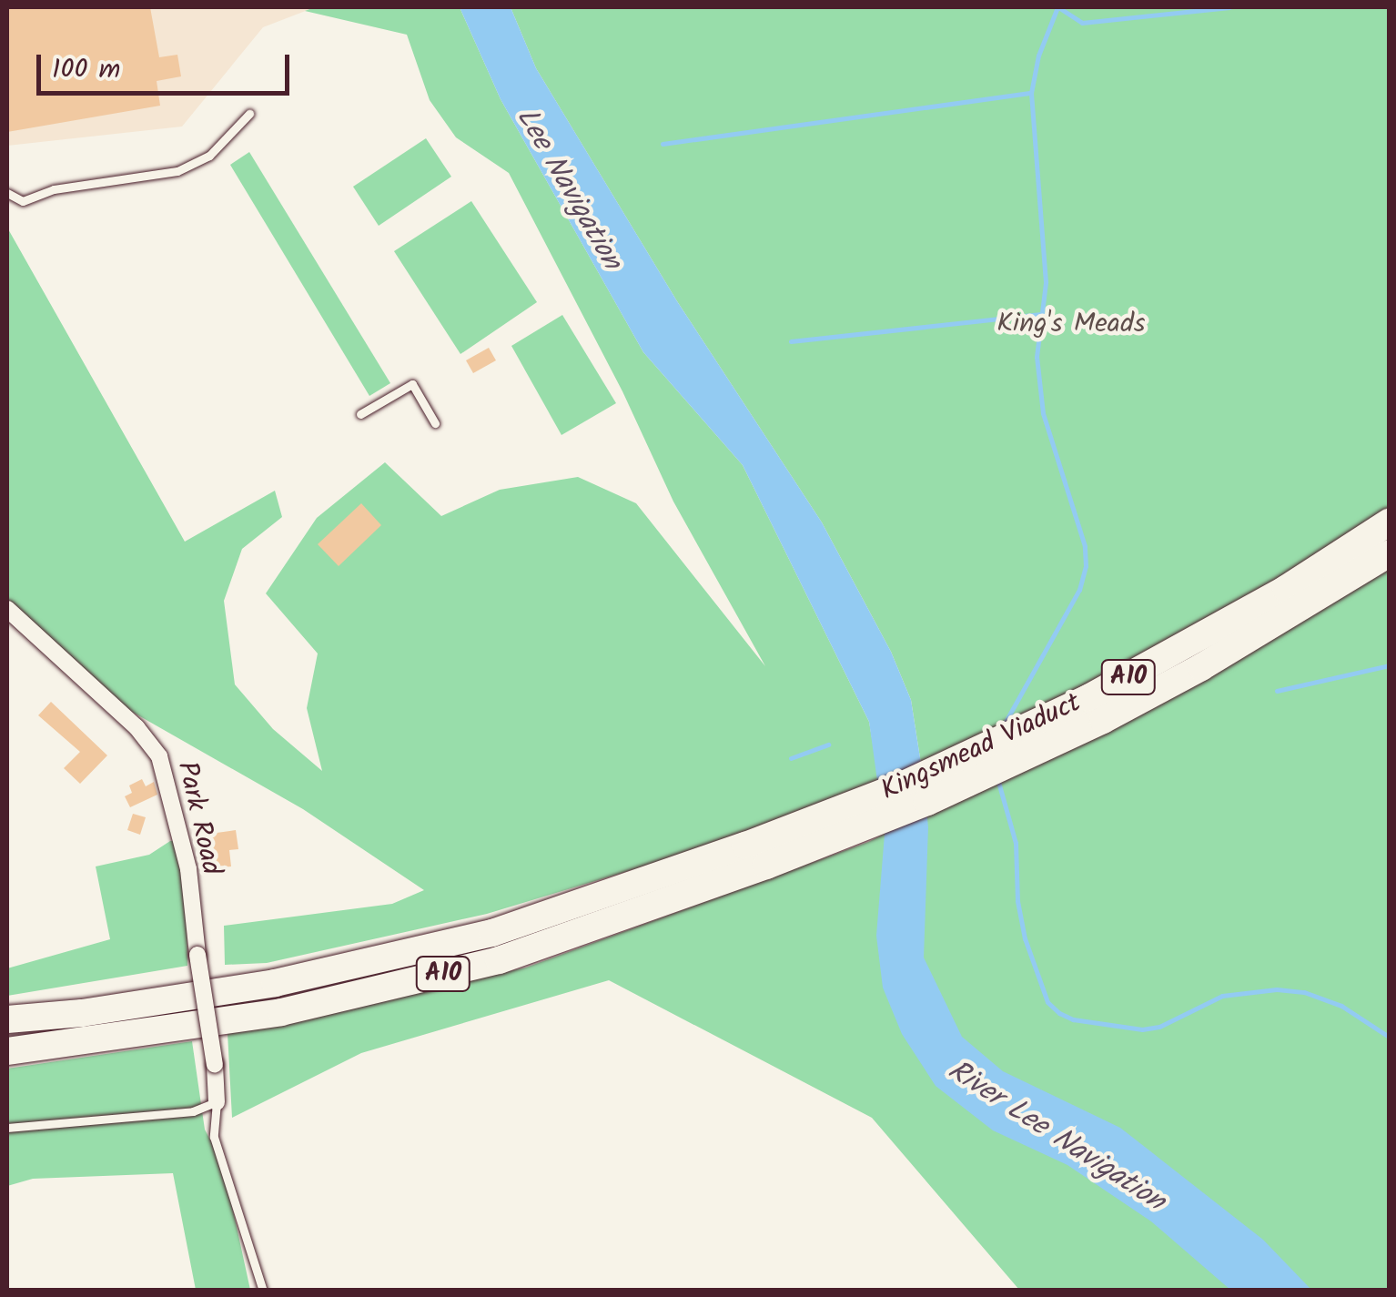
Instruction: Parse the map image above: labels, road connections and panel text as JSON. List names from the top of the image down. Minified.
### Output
{"streets":{"highway":["A10","Kingsmead Viaduct"],"street":["Park Road"]},"crossings":[["A10","Kingsmead Viaduct"]],"water":["Lee Navigation","River Lee Navigation"],"parks":["King's Meads"],"scale_bar":"100 m"}
